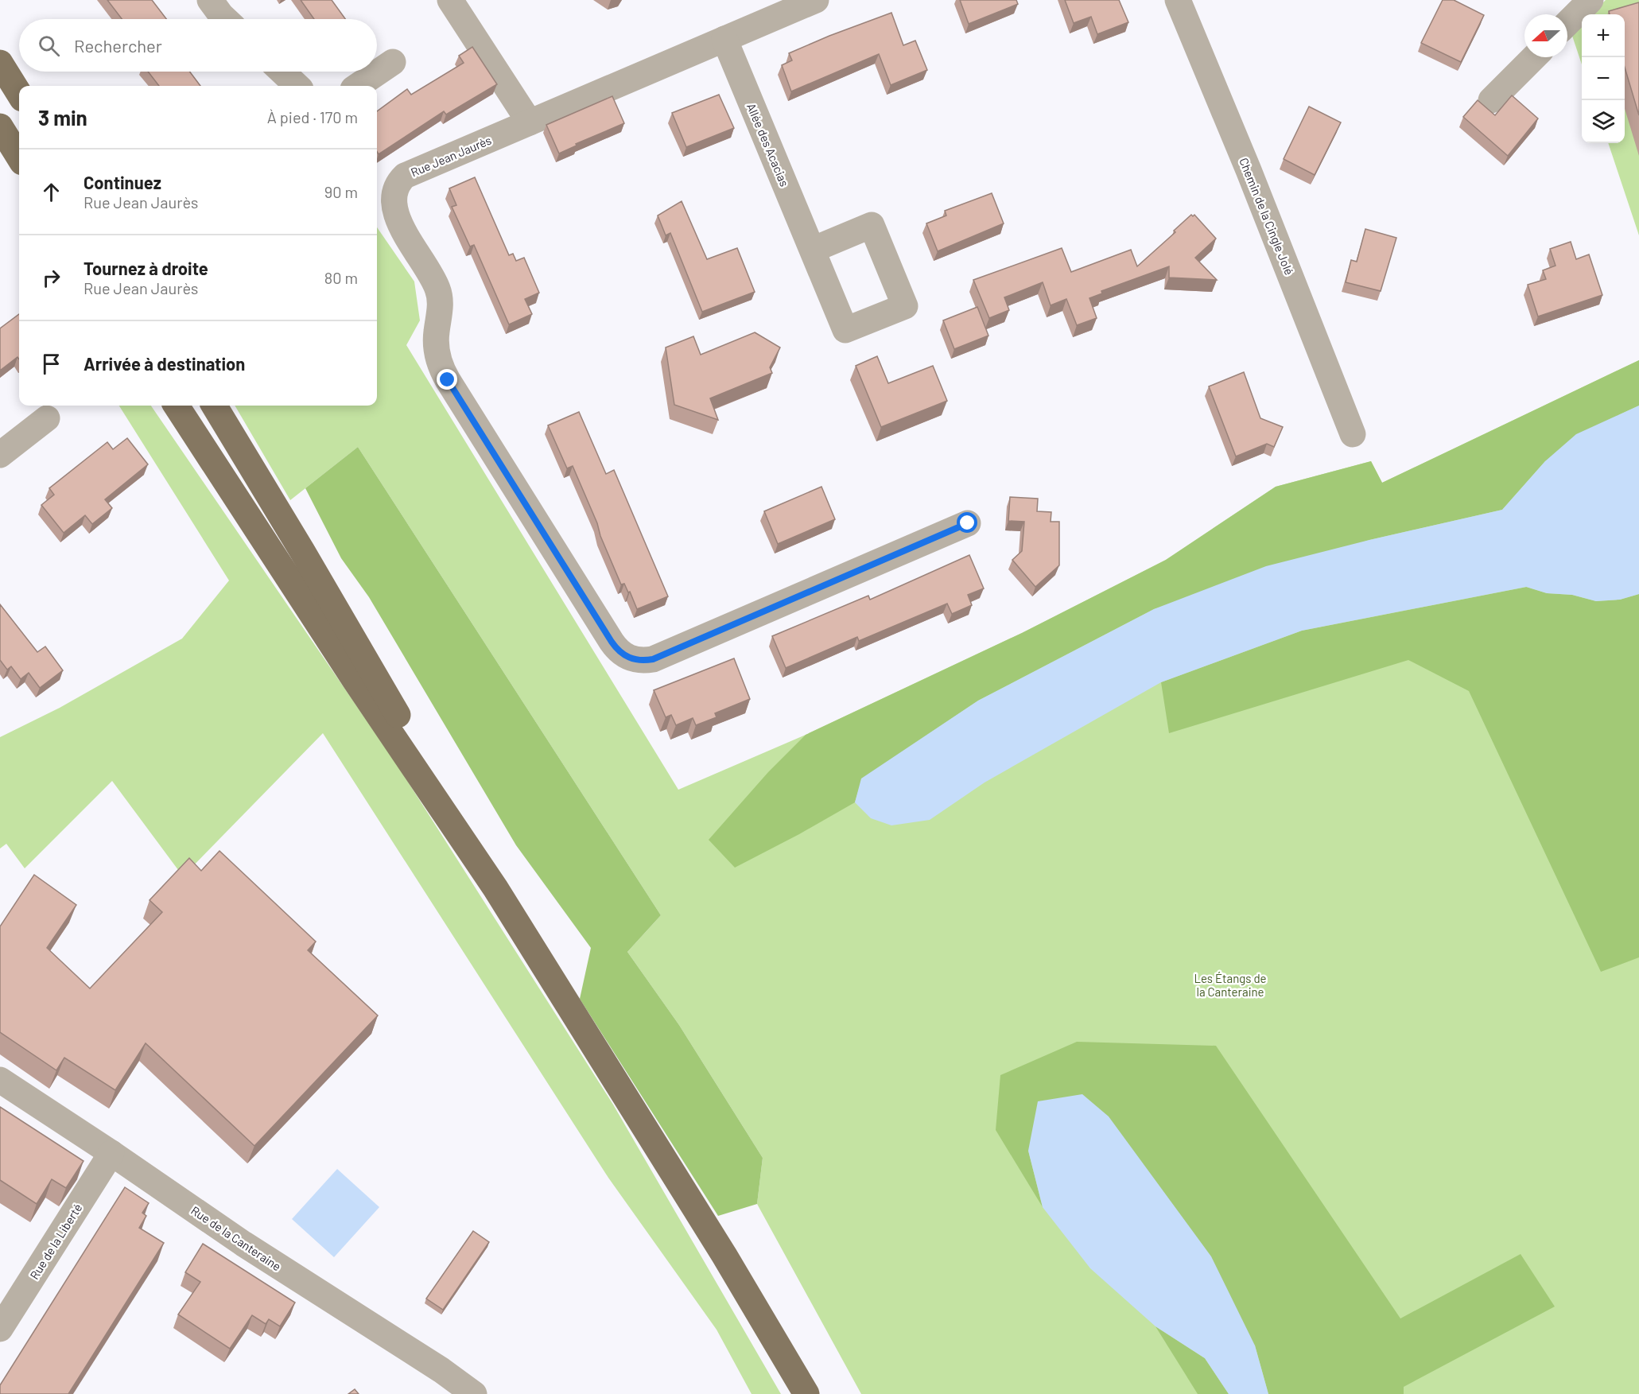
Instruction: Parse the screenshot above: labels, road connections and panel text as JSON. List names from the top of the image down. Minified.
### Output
{"streets":{"street":["Allée des Acacias","Rue Jean Jaurès","Chemin de la Cingle Jolé","Rue de la Canteraine","Rue de la Liberté"]},"crossings":[["Allée des Acacias","Rue Jean Jaurès"],["Rue de la Canteraine","Rue de la Liberté"]],"parks":["Les Étangs de la Canteraine"],"north":"left","page":{"map_buttons":["+","−"],"search":"Rechercher","heading":["3 min","À pied · 170 m"],"list":[["Continuez","Rue Jean Jaurès","90 m"],["Tournez à droite","Rue Jean Jaurès","80 m"],"Arrivée à destination"]}}
